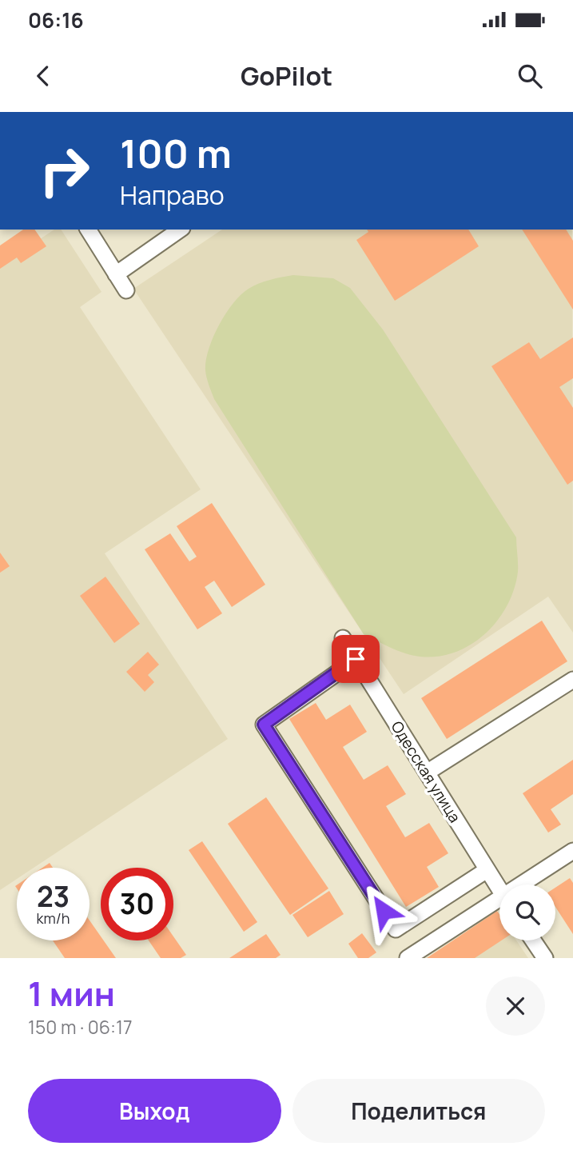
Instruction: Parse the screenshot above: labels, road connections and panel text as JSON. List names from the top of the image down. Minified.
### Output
{"streets":{"street":["Одесская улица"]},"page":{"status":"06:16","header":"GoPilot","turn":["100 m","Направо"],"speed":"23 km/h","limit":"30","heading":["1 мин","150 m · 06:17"],"buttons":["Выход","Поделиться"]}}
